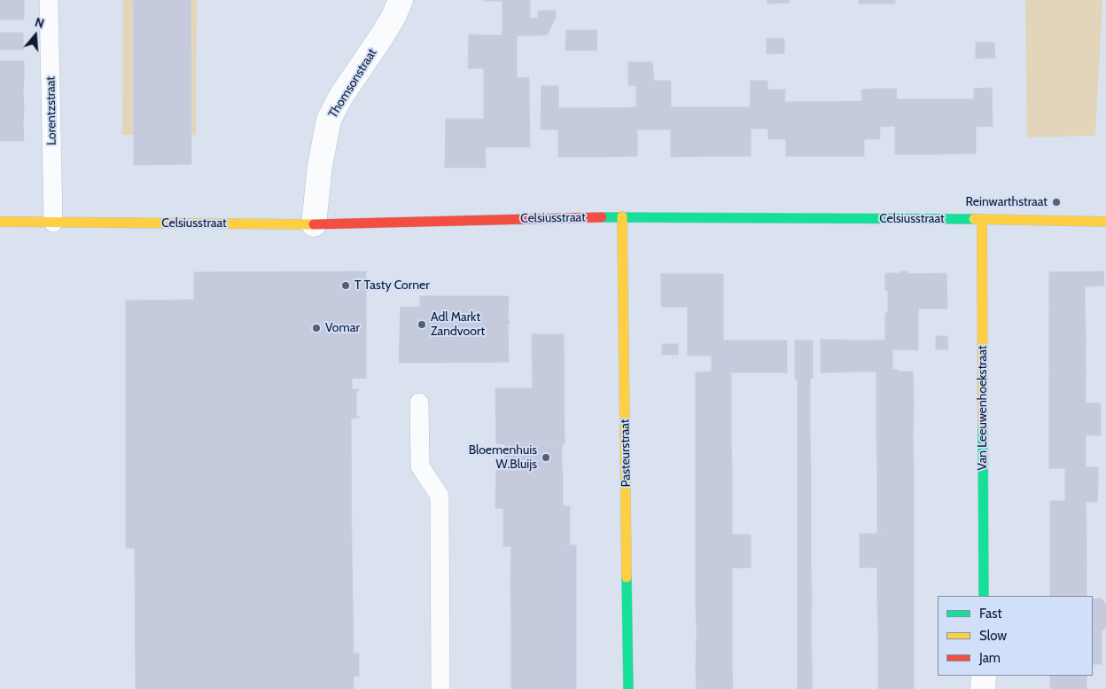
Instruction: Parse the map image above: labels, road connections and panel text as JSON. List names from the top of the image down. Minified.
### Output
{"streets":{"street":["Thomsonstraat","Celsiusstraat","Van Leeuwenhoekstraat","Pasteurstraat"],"lane":["Lorentzstraat"]},"crossings":[["Thomsonstraat","Celsiusstraat"],["Lorentzstraat","Celsiusstraat"],["Celsiusstraat","Van Leeuwenhoekstraat"],["Celsiusstraat","Pasteurstraat"]],"places":["Reinwarthstraat","T Tasty Corner","Adl Markt Zandvoort","Vomar","Bloemenhuis W.Bluijs"],"legend":["Fast","Slow","Jam"],"north":"top"}
